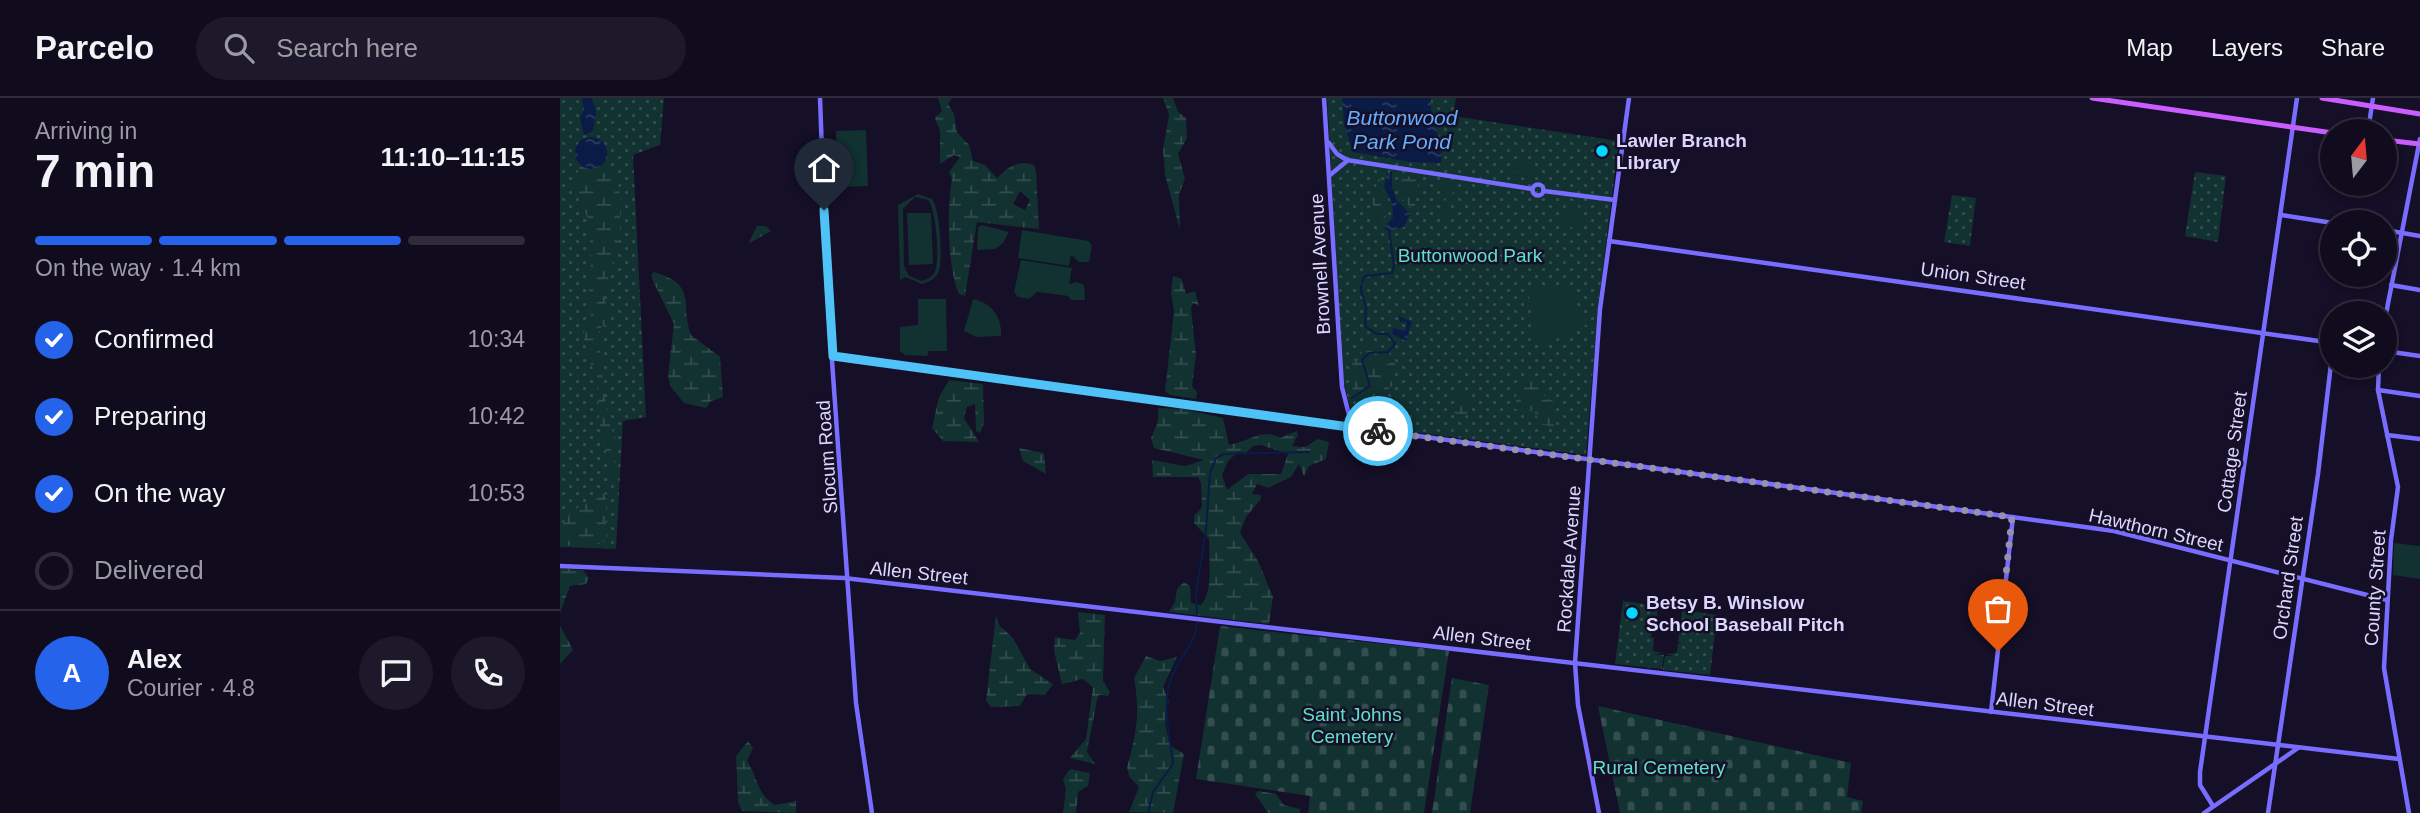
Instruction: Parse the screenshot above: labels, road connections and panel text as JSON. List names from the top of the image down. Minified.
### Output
{"streets":{"main road":["Brownell Avenue","Union Street","Cottage Street","Slocum Road","Hawthorn Street","Rockdale Avenue","Allen Street","Orchard Street","County Street"]},"crossings":[["Brownell Avenue","Hawthorn Street"],["Union Street","Cottage Street"],["Union Street","Rockdale Avenue"],["Cottage Street","Hawthorn Street"],["Cottage Street","Allen Street"],["Slocum Road","Hawthorn Street"],["Slocum Road","Allen Street"],["Hawthorn Street","Rockdale Avenue"],["Hawthorn Street","Orchard Street"],["Hawthorn Street","County Street"],["Rockdale Avenue","Allen Street"],["Allen Street","Orchard Street"],["Allen Street","County Street"]],"water":["Buttonwood Park Pond"],"parks":["Buttonwood Park","Saint Johns Cemetery","Rural Cemetery"],"places":["Lawler Branch Library","Betsy B. Winslow School Baseball Pitch"],"north":"top","page":{"header":"Parcelo","search":"Search here","nav":["Map","Layers","Share"],"heading":["7 min","Arriving in","11:10–11:15"],"panel":["Alex","Courier · 4.8"],"bar":"On the way · 1.4 km","list":[["Confirmed","10:34"],["Preparing","10:42"],["On the way","10:53"],"Delivered"],"round":"A"}}
